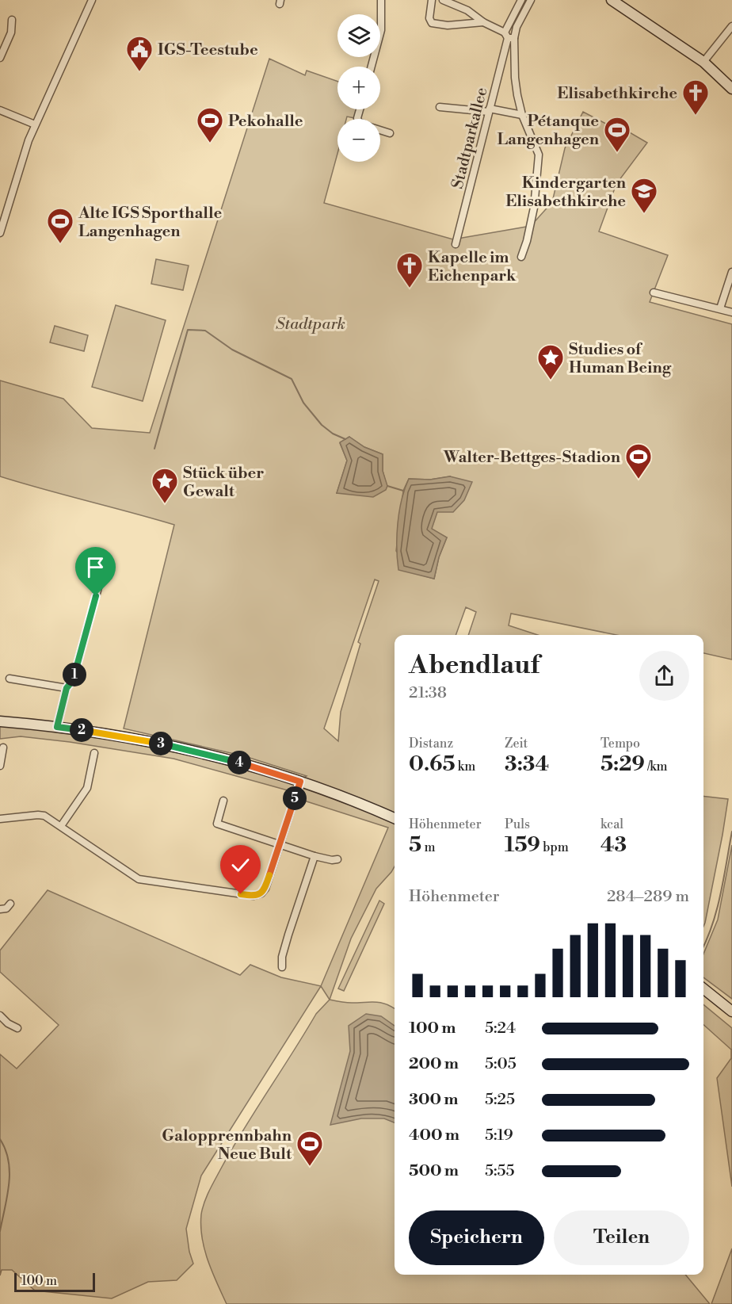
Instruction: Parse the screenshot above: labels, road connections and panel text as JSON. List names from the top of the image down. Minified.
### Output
{"streets":{"street":["Stadtparkallee"]},"parks":["Stadtpark"],"places":{"public building":["IGS-Teestube"],"church":["Elisabethkirche","Kapelle im Eichenpark"],"sports":["Pekohalle","Pétanque Langenhagen","Alte IGS Sporthalle Langenhagen","Walter-Bettges-Stadion","Galopprennbahn Neue Bult"],"school or university":["Kindergarten Elisabethkirche"],"place":["Studies of Human Being","Stück über Gewalt"]},"scale_bar":"100 m","page":{"map_buttons":["+","−"],"heading":["Abendlauf","21:38"],"pins":["1","2","3","4","5"],"stats":[["Distanz","0.65 km"],["Zeit","3:34"],["Tempo","5:29 /km"],["Höhenmeter","5 m"],["Puls","159 bpm"],["kcal","43"]],"chart":["Höhenmeter","284–289 m"],"list":[{"name":"100 m","note":"5:24"},{"name":"200 m","note":"5:05"},{"name":"300 m","note":"5:25"},{"name":"400 m","note":"5:19"},{"name":"500 m","note":"5:55"}],"buttons":["Speichern","Teilen"],"scale":"100 m"}}
